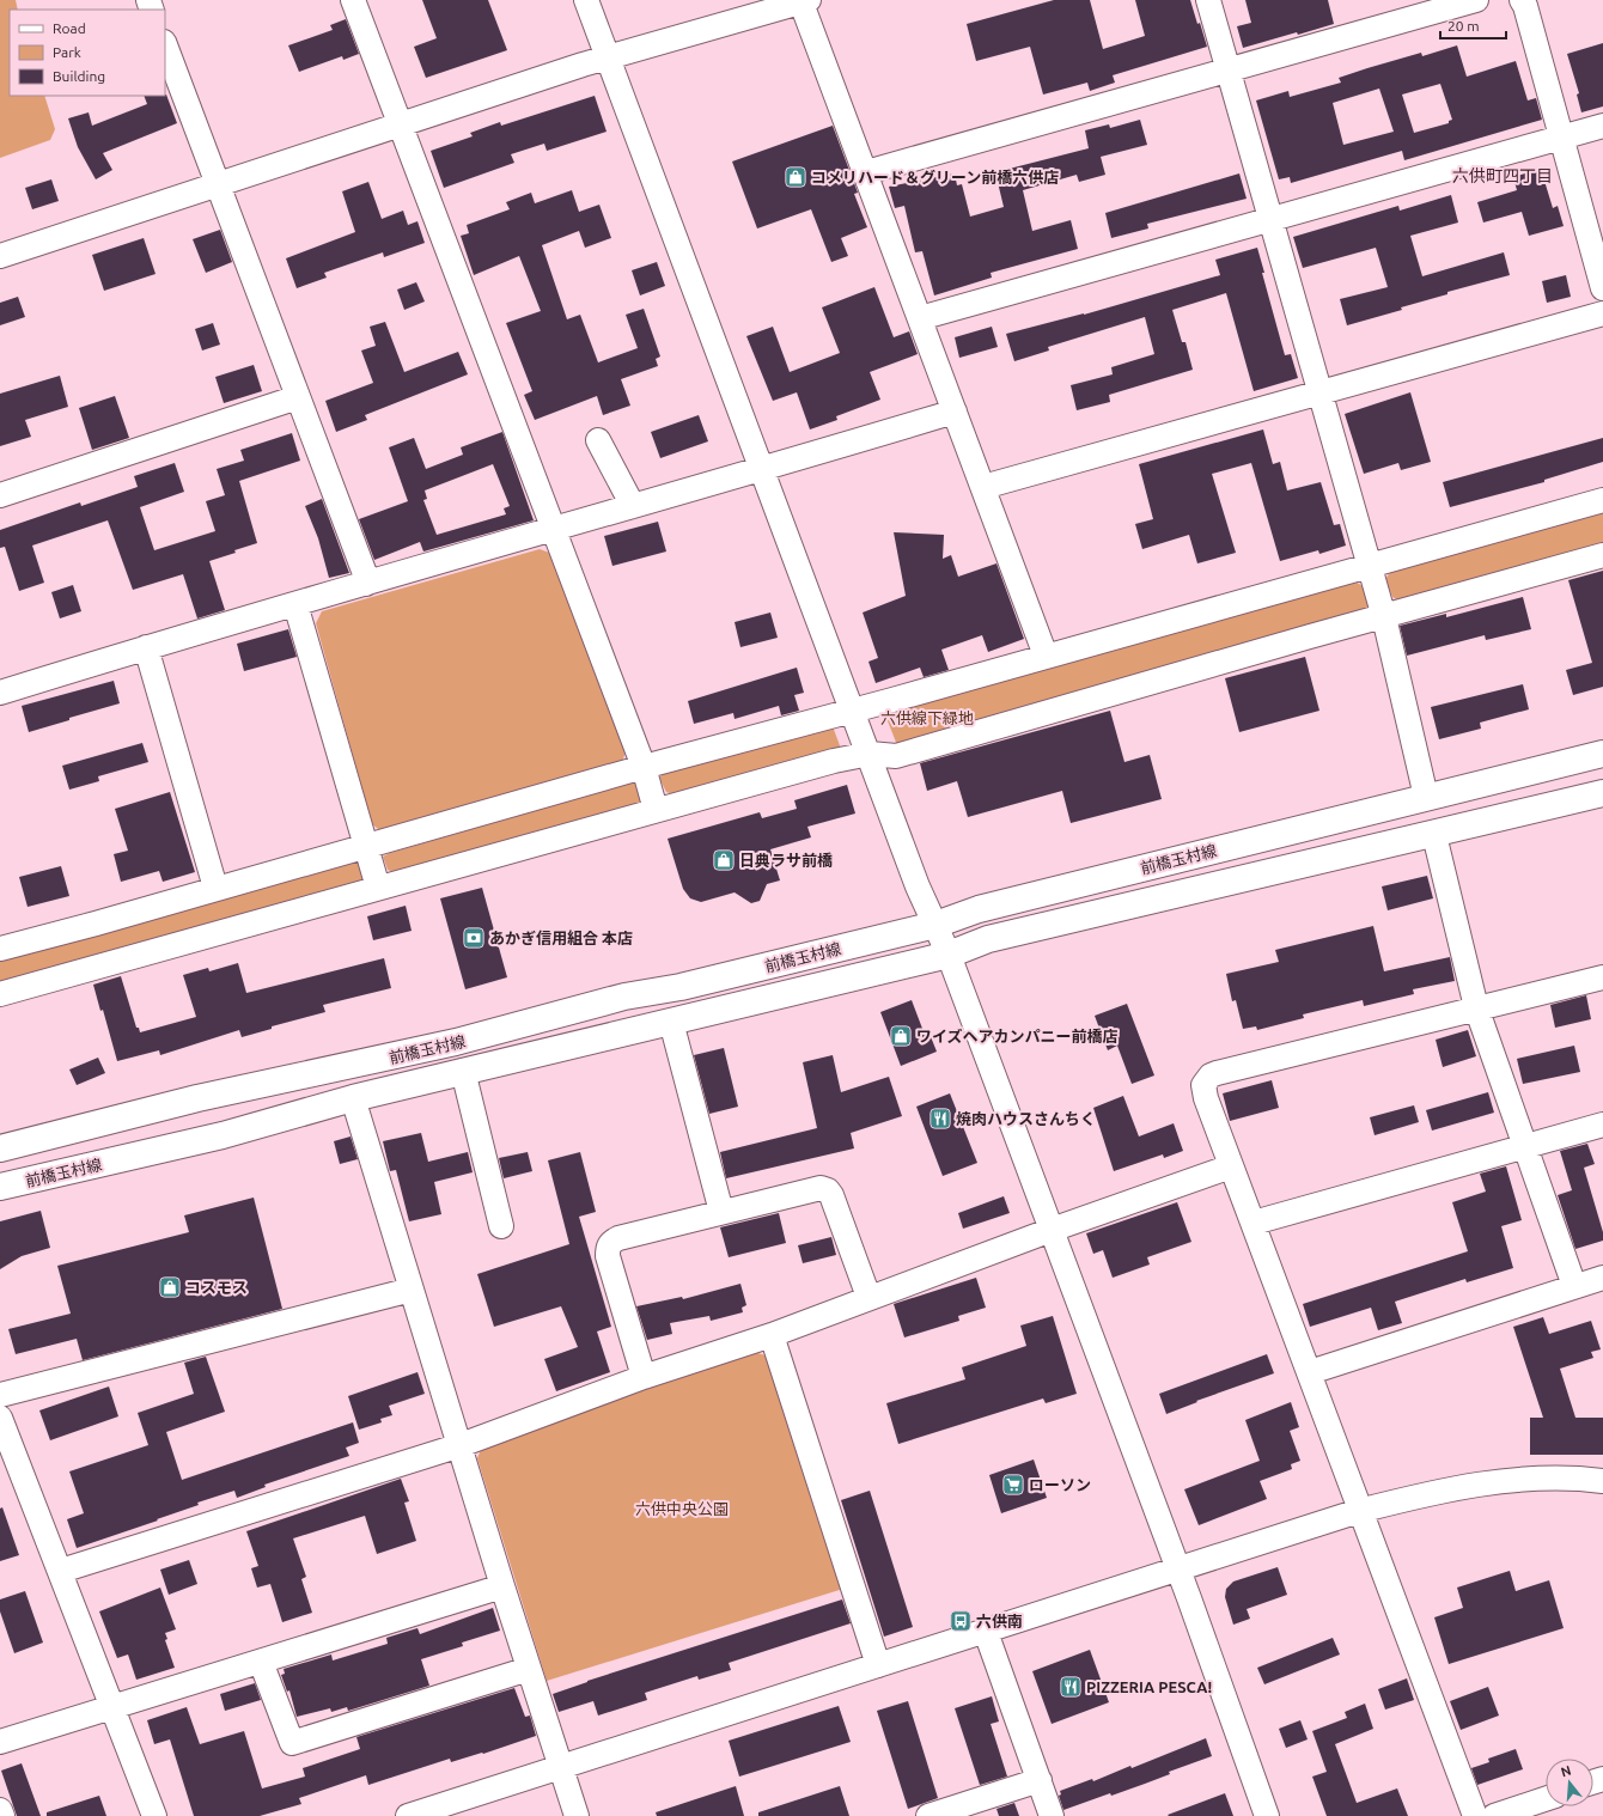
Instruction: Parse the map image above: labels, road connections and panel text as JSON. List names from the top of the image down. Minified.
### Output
{"streets":{"main road":["前橋玉村線"]},"districts":["六供町四丁目"],"parks":["六供線下緑地","六供中央公園"],"places":{"shop":["コメリハード＆グリーン前橋六供店","日典ラサ前橋","ワイズヘアカンパニー前橋店","コスモス"],"bank":["あかぎ信用組合 本店"],"restaurant":["焼肉ハウスさんちく","PIZZERIA PESCA!"],"supermarket":["ローソン"],"bus stop":["六供南"]},"legend":["Road","Park","Building"],"scale_bar":"20 m","north":"top"}
